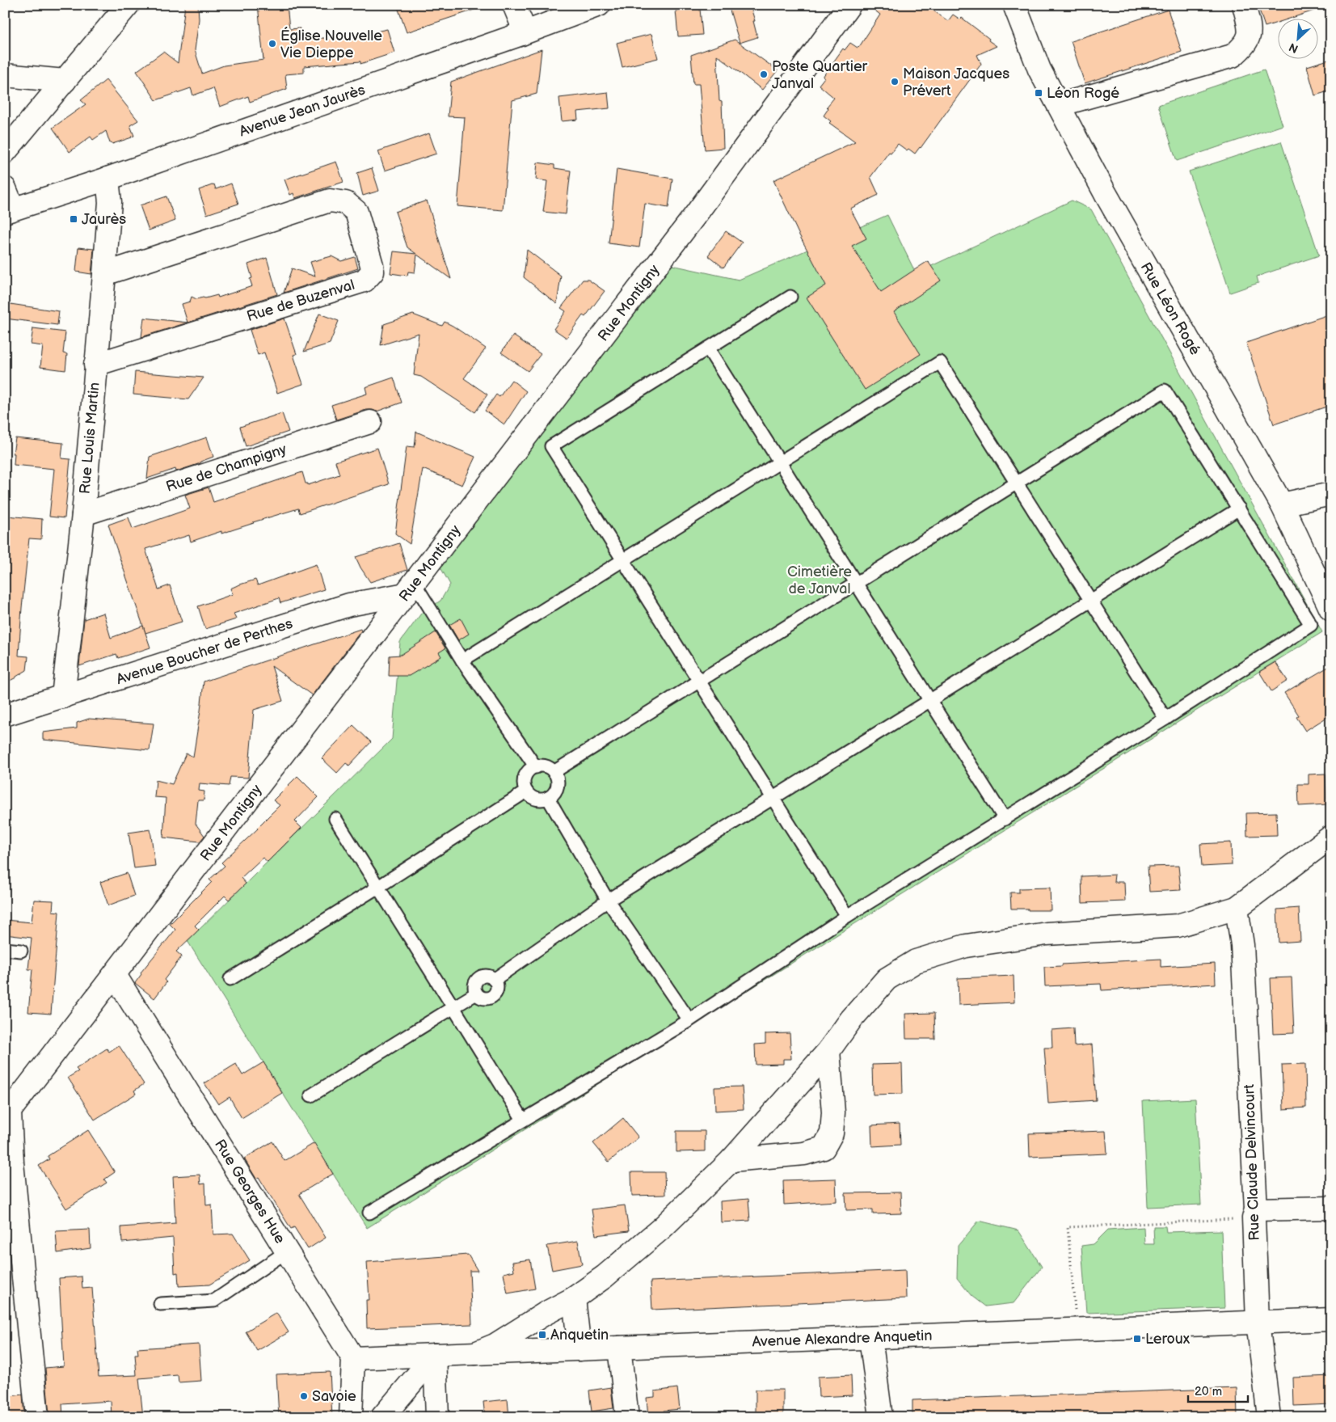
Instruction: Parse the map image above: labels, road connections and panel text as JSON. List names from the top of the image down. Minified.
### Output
{"streets":{"street":["Avenue Jean Jaurès","Rue de Buzenval","Rue Montigny","Rue Léon Rogé","Rue Louis Martin","Rue de Champigny","Avenue Boucher de Perthes","Rue Claude Delvincourt","Rue Georges Hue","Avenue Alexandre Anquetin"]},"crossings":[["Avenue Jean Jaurès","Rue Louis Martin"],["Rue de Buzenval","Rue Louis Martin"],["Rue Montigny","Avenue Boucher de Perthes"],["Rue Montigny","Rue Georges Hue"],["Rue Louis Martin","Rue de Champigny"],["Rue Louis Martin","Avenue Boucher de Perthes"],["Rue Claude Delvincourt","Avenue Alexandre Anquetin"],["Rue Georges Hue","Avenue Alexandre Anquetin"]],"parks":["Cimetière de Janval"],"places":{"other":["Église Nouvelle Vie Dieppe","Poste Quartier Janval","Maison Jacques Prévert","Savoie"],"transit":["Léon Rogé","Jaurès","Anquetin","Leroux"]},"scale_bar":"20 m","north":"bottom left"}
